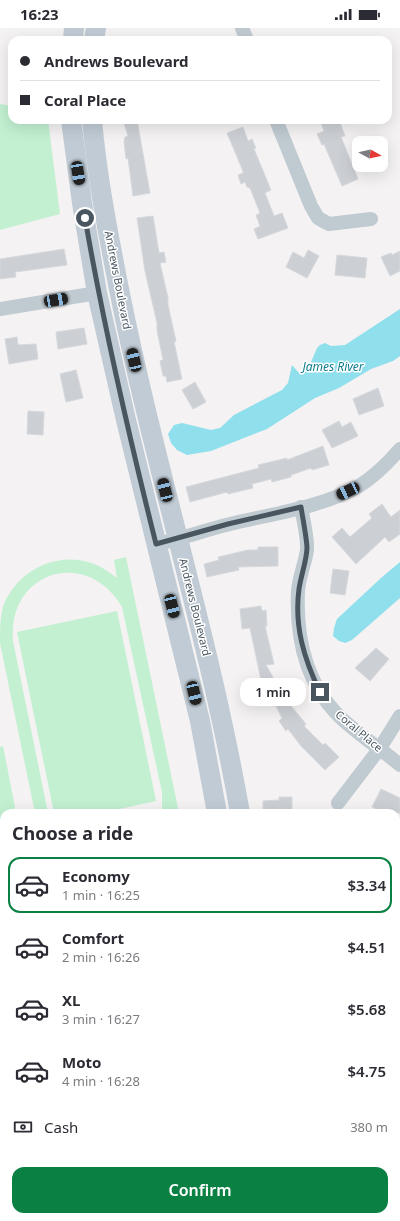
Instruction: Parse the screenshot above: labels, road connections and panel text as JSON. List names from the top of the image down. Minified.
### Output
{"streets":{"street":["Andrews Boulevard","Coral Place"]},"water":["James River"],"north":"right","page":{"status":"16:23","banner":["Andrews Boulevard","Coral Place"],"bubble":"1 min","heading":"Choose a ride","list":[{"name":"Economy","note":"1 min · 16:25","value":"$3.34"},{"name":"Comfort","note":"2 min · 16:26","value":"$4.51"},{"name":"XL","note":"3 min · 16:27","value":"$5.68"},{"name":"Moto","note":"4 min · 16:28","value":"$4.75"}],"pay":["Cash","380 m"],"buttons":"Confirm"}}
